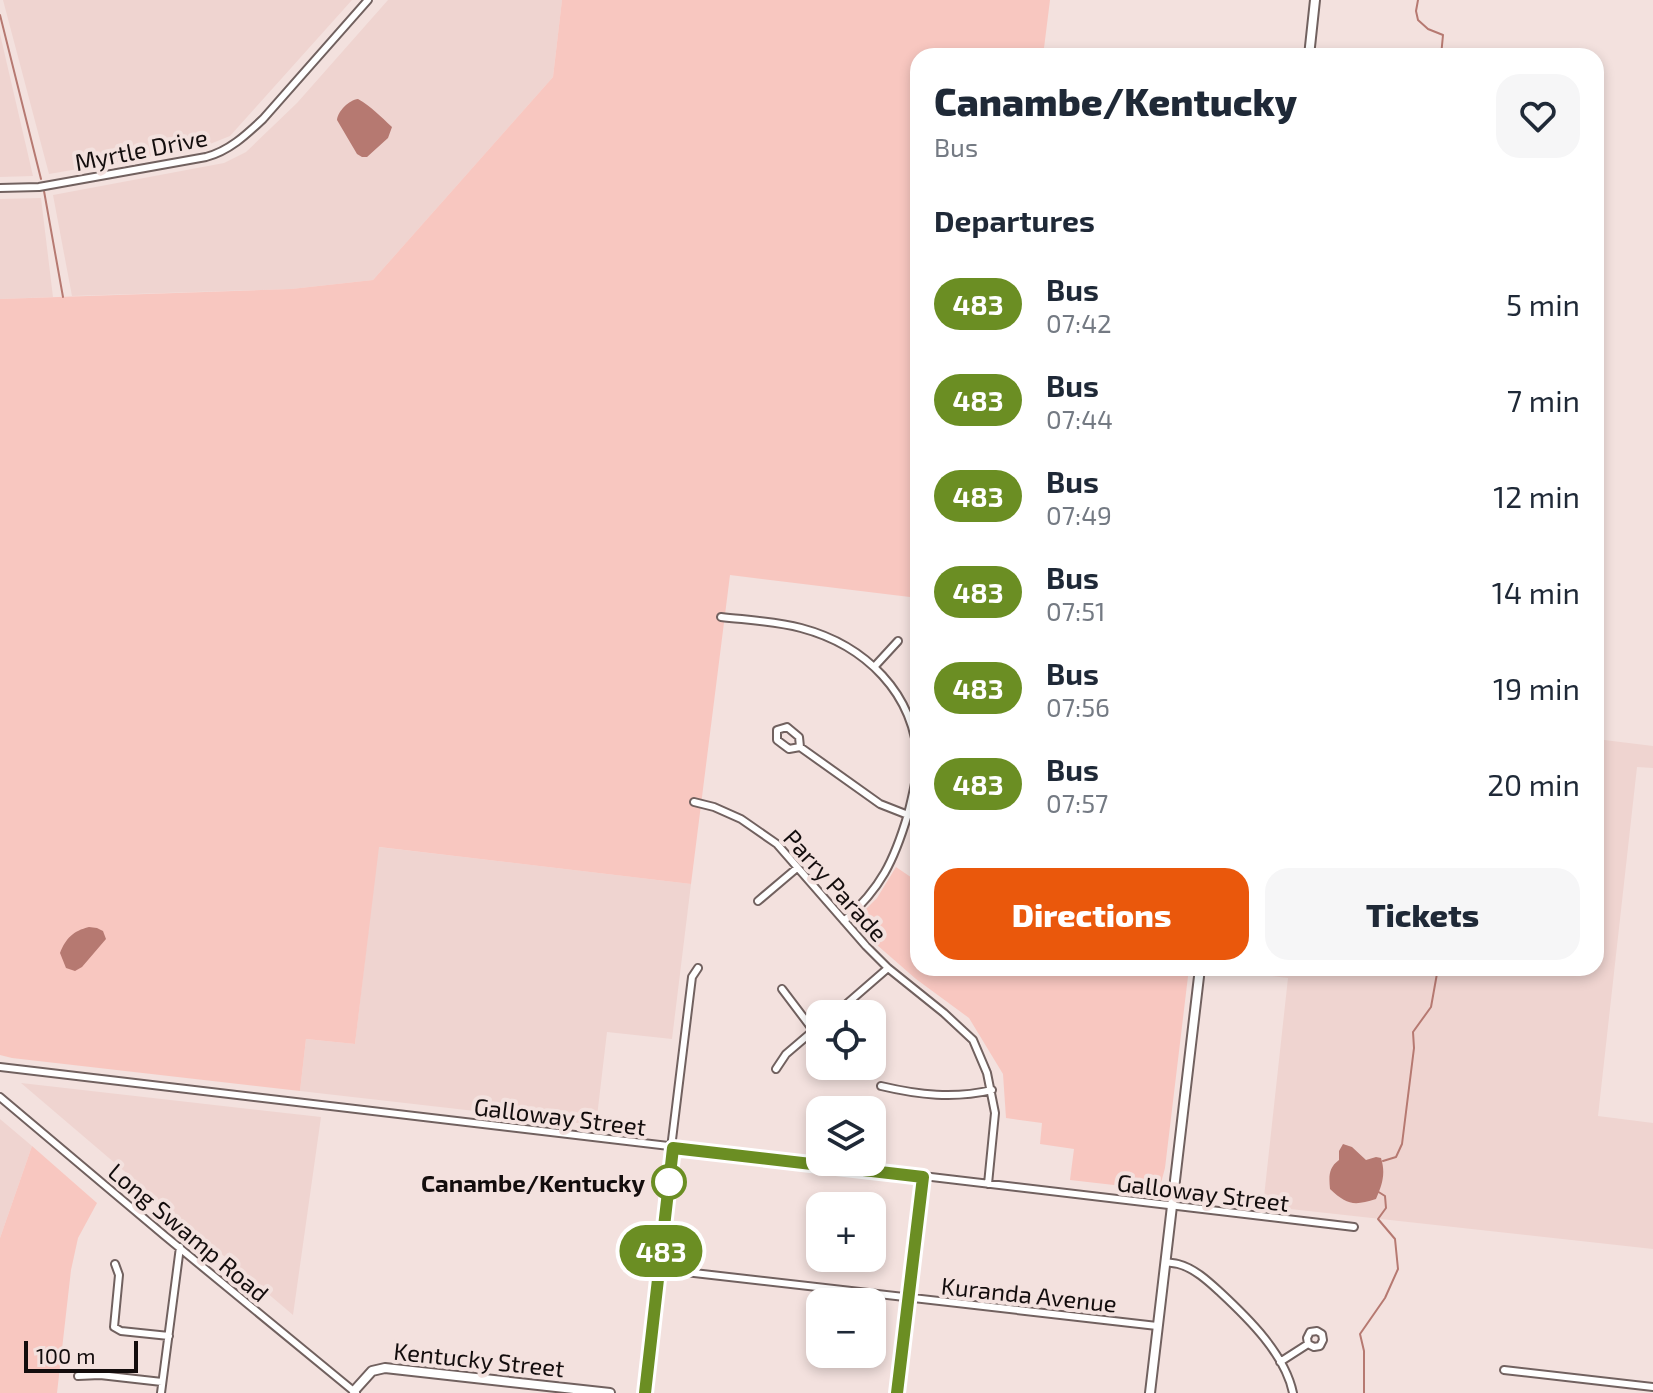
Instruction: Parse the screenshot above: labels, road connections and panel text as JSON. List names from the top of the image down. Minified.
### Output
{"streets":{"street":["Myrtle Drive","Parry Parade","Galloway Street","Long Swamp Road","Kuranda Avenue","Kentucky Street"]},"crossings":[["Parry Parade","Galloway Street"],["Long Swamp Road","Kentucky Street"]],"places":["Canambe/Kentucky"],"lines":["bus line 483"],"scale_bar":"100 m","page":{"on_map":"483","heading":[["Canambe/Kentucky","Bus"],"Departures"],"list":[{"mark":"483","name":"Bus","note":"07:42","value":"5 min"},{"mark":"483","name":"Bus","note":"07:44","value":"7 min"},{"mark":"483","name":"Bus","note":"07:49","value":"12 min"},{"mark":"483","name":"Bus","note":"07:51","value":"14 min"},{"mark":"483","name":"Bus","note":"07:56","value":"19 min"},{"mark":"483","name":"Bus","note":"07:57","value":"20 min"}],"buttons":["Directions","Tickets"],"map_buttons":["+","−"],"scale":"100 m"}}
